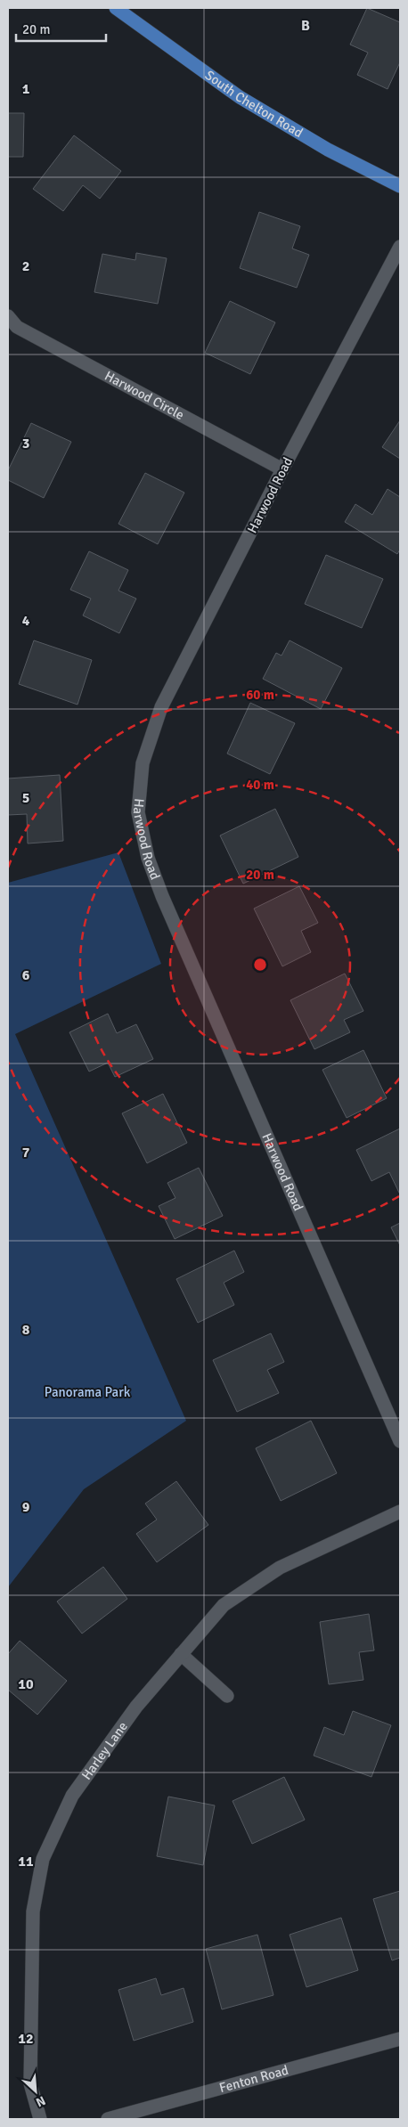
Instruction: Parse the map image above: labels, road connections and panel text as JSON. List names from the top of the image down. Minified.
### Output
{"streets":{"main road":["South Chelton Road"],"street":["Harwood Circle","Harwood Road","Harley Lane","Fenton Road"]},"crossings":[["Harwood Circle","Harwood Road"]],"parks":["Panorama Park"],"scale_bar":"20 m","north":"bottom right","grid":{"columns":["B"],"rows":["1","2","3","4","5","6","7","8","9","10","11","12"]},"rings":["60 m","40 m","20 m"]}
